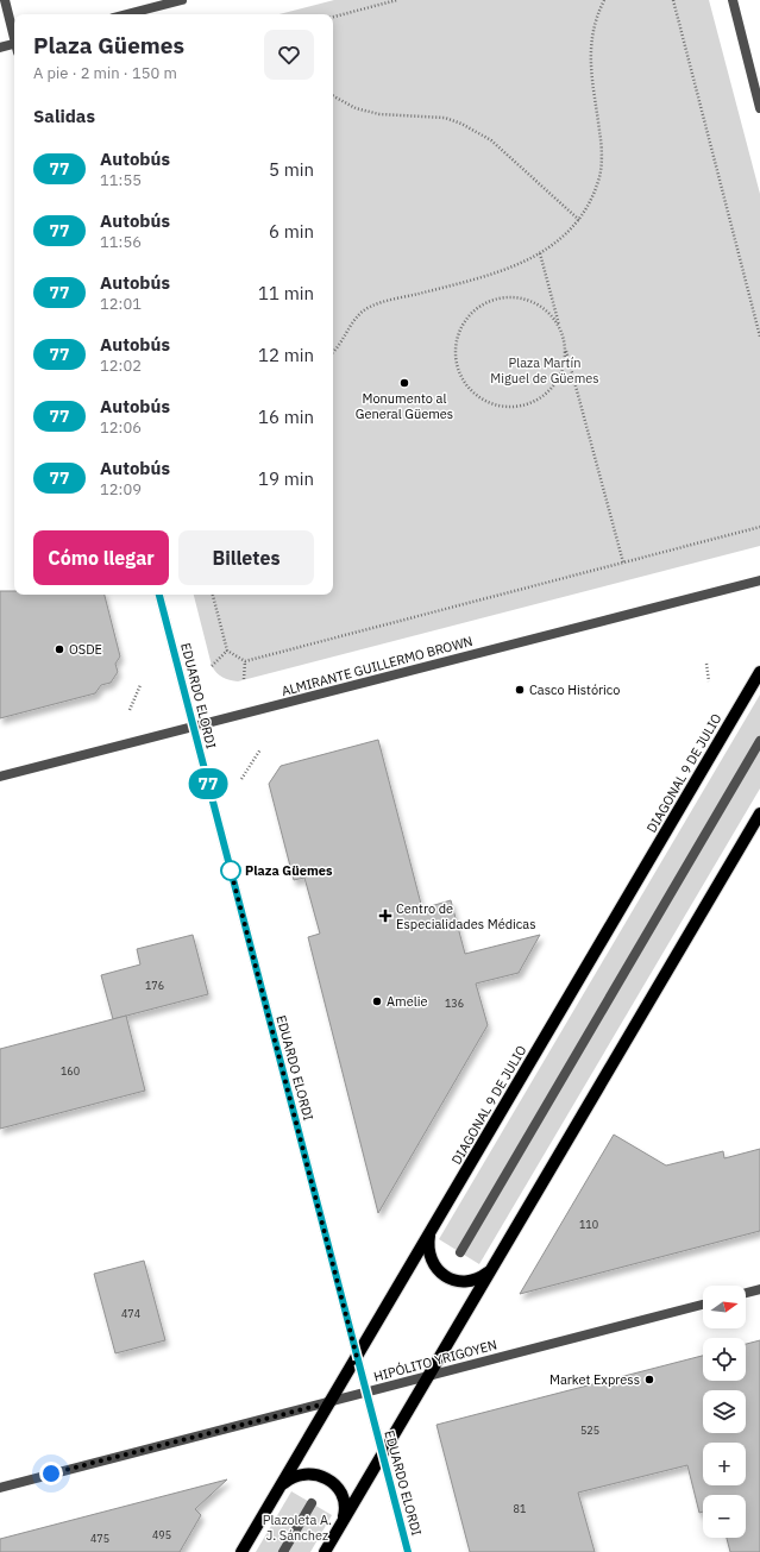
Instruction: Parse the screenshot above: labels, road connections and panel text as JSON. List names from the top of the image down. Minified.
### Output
{"streets":{"main road":["DIAGONAL 9 DE JULIO"],"street":["ALMIRANTE GUILLERMO BROWN","EDUARDO ELORDI","HIPÓLITO YRIGOYEN"]},"crossings":[["ALMIRANTE GUILLERMO BROWN","EDUARDO ELORDI"],["EDUARDO ELORDI","DIAGONAL 9 DE JULIO"],["EDUARDO ELORDI","HIPÓLITO YRIGOYEN"],["DIAGONAL 9 DE JULIO","HIPÓLITO YRIGOYEN"]],"parks":["Plaza Martín Miguel de Güemes","Plazoleta A. J. Sánchez"],"places":{"other":["Monumento al General Güemes","OSDE","Casco Histórico","Plaza Güemes","Amelie","Market Express"],"health":["Centro de Especialidades Médicas"]},"lines":["bus line 77"],"house_numbers":["176","136","160","110","474","525","81","495","475"],"north":"right","page":{"on_map":"77","heading":[["Plaza Güemes","A pie · 2 min · 150 m"],"Salidas"],"list":[{"mark":"77","name":"Autobús","note":"11:55","value":"5 min"},{"mark":"77","name":"Autobús","note":"11:56","value":"6 min"},{"mark":"77","name":"Autobús","note":"12:01","value":"11 min"},{"mark":"77","name":"Autobús","note":"12:02","value":"12 min"},{"mark":"77","name":"Autobús","note":"12:06","value":"16 min"},{"mark":"77","name":"Autobús","note":"12:09","value":"19 min"}],"buttons":["Cómo llegar","Billetes"],"map_buttons":["+","−"]}}
